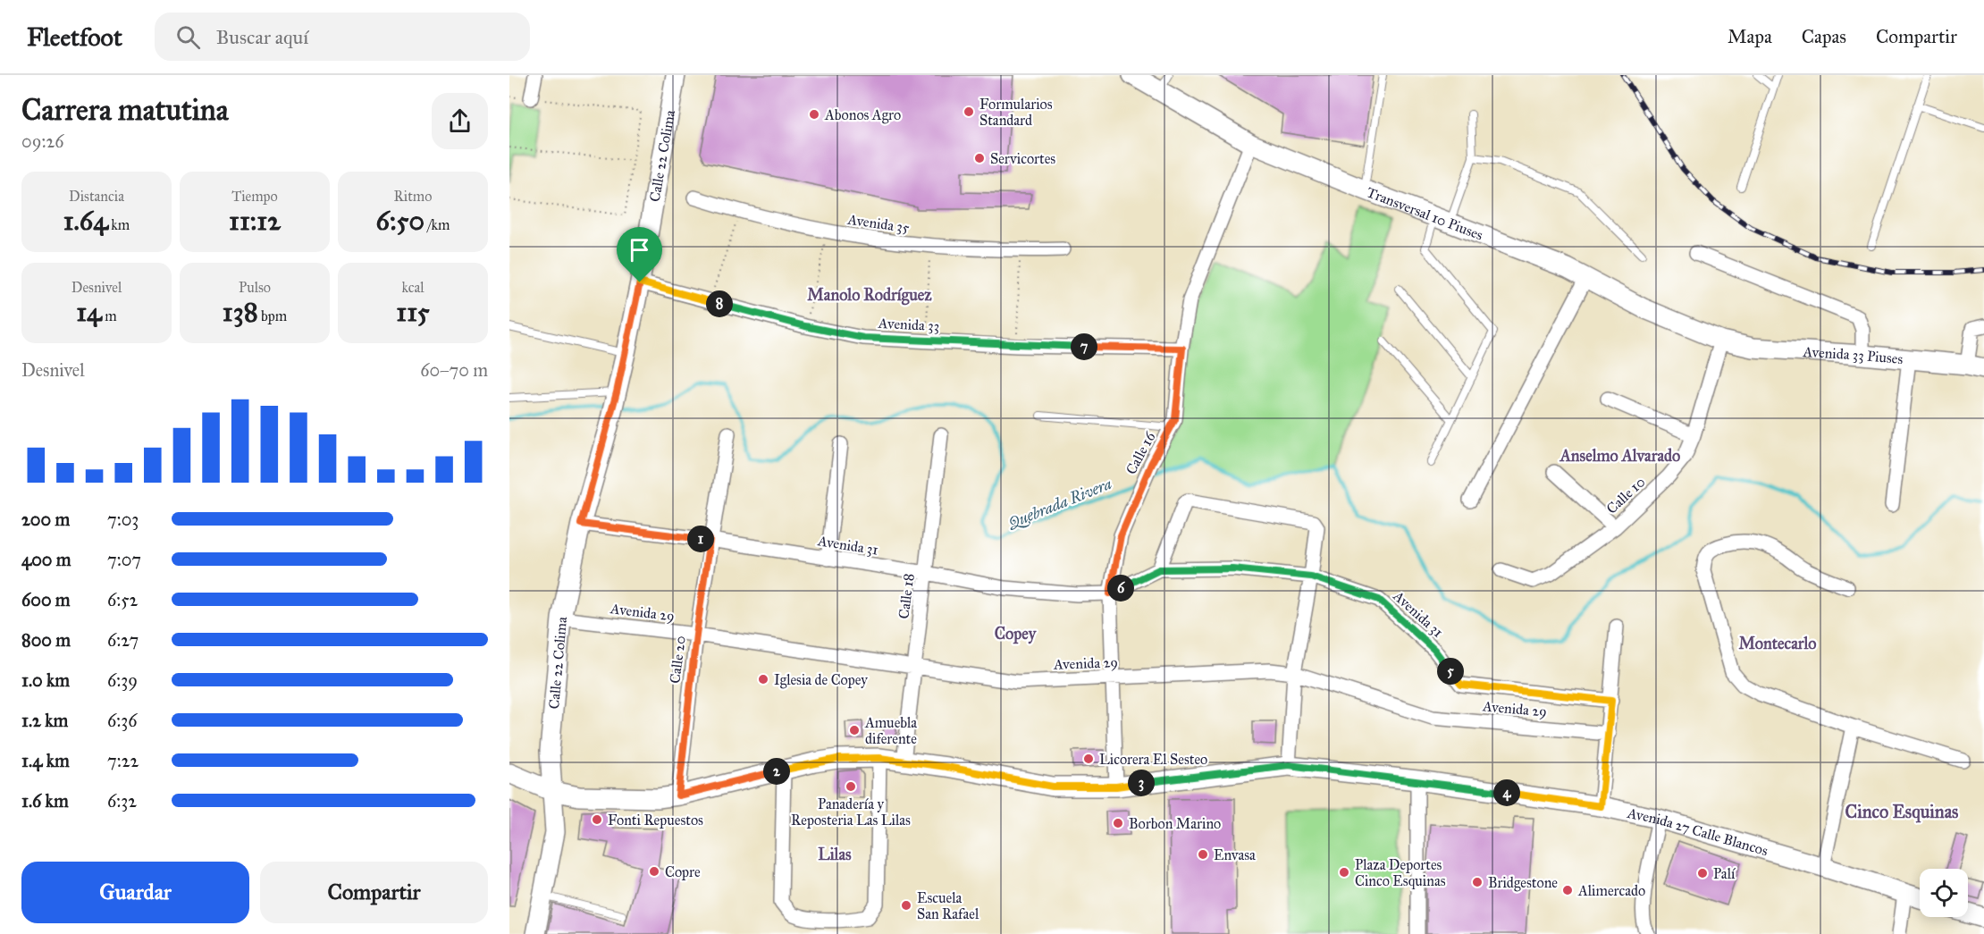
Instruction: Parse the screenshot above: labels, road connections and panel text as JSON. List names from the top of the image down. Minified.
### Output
{"streets":{"main road":["Calle 22 Colima","Transversal 10 Piuses","Avenida 33 Piuses","Avenida 27 Calle Blancos"],"street":["Avenida 35","Avenida 33","Calle 16","Calle 10","Avenida 31","Calle 18","Avenida 29","Calle 20"]},"crossings":[["Calle 22 Colima","Avenida 33"],["Calle 22 Colima","Avenida 31"],["Calle 22 Colima","Avenida 29"],["Calle 22 Colima","Avenida 27 Calle Blancos"],["Transversal 10 Piuses","Avenida 33 Piuses"],["Transversal 10 Piuses","Calle 16"],["Transversal 10 Piuses","Calle 10"],["Avenida 33","Calle 16"],["Avenida 33 Piuses","Calle 10"],["Calle 16","Avenida 31"],["Calle 16","Avenida 29"],["Calle 16","Avenida 27 Calle Blancos"],["Avenida 31","Calle 18"],["Avenida 31","Calle 20"],["Calle 18","Avenida 29"],["Calle 18","Avenida 27 Calle Blancos"],["Avenida 29","Calle 20"],["Calle 20","Avenida 27 Calle Blancos"]],"districts":["Manolo Rodríguez","Anselmo Alvarado","Copey","Montecarlo","Cinco Esquinas","Lilas"],"water":["Quebrada Rivera"],"places":["Formularios Standard","Abonos Agro","Servicortes","Iglesia de Copey","Amuebla diferente","Licorera El Sesteo","Panadería y Reposteria Las Lilas","Fonti Repuestos","Borbon Marino","Envasa","Copre","Plaza Deportes Cinco Esquinas","Palí","Bridgestone","Alimercado","Escuela San Rafael"],"page":{"header":"Fleetfoot","search":"Buscar aquí","nav":["Mapa","Capas","Compartir"],"heading":["Carrera matutina","09:26"],"stats":[["Distancia","1.64 km"],["Tiempo","11:12"],["Ritmo","6:50 /km"],["Desnivel","14 m"],["Pulso","138 bpm"],["kcal","115"]],"pins":["8","7","1","6","5","2","3","4"],"chart":["Desnivel","60–70 m"],"list":[{"name":"200 m","note":"7:03"},{"name":"400 m","note":"7:07"},{"name":"600 m","note":"6:52"},{"name":"800 m","note":"6:27"},{"name":"1.0 km","note":"6:39"},{"name":"1.2 km","note":"6:36"},{"name":"1.4 km","note":"7:22"},{"name":"1.6 km","note":"6:32"}],"buttons":["Guardar","Compartir"]}}
